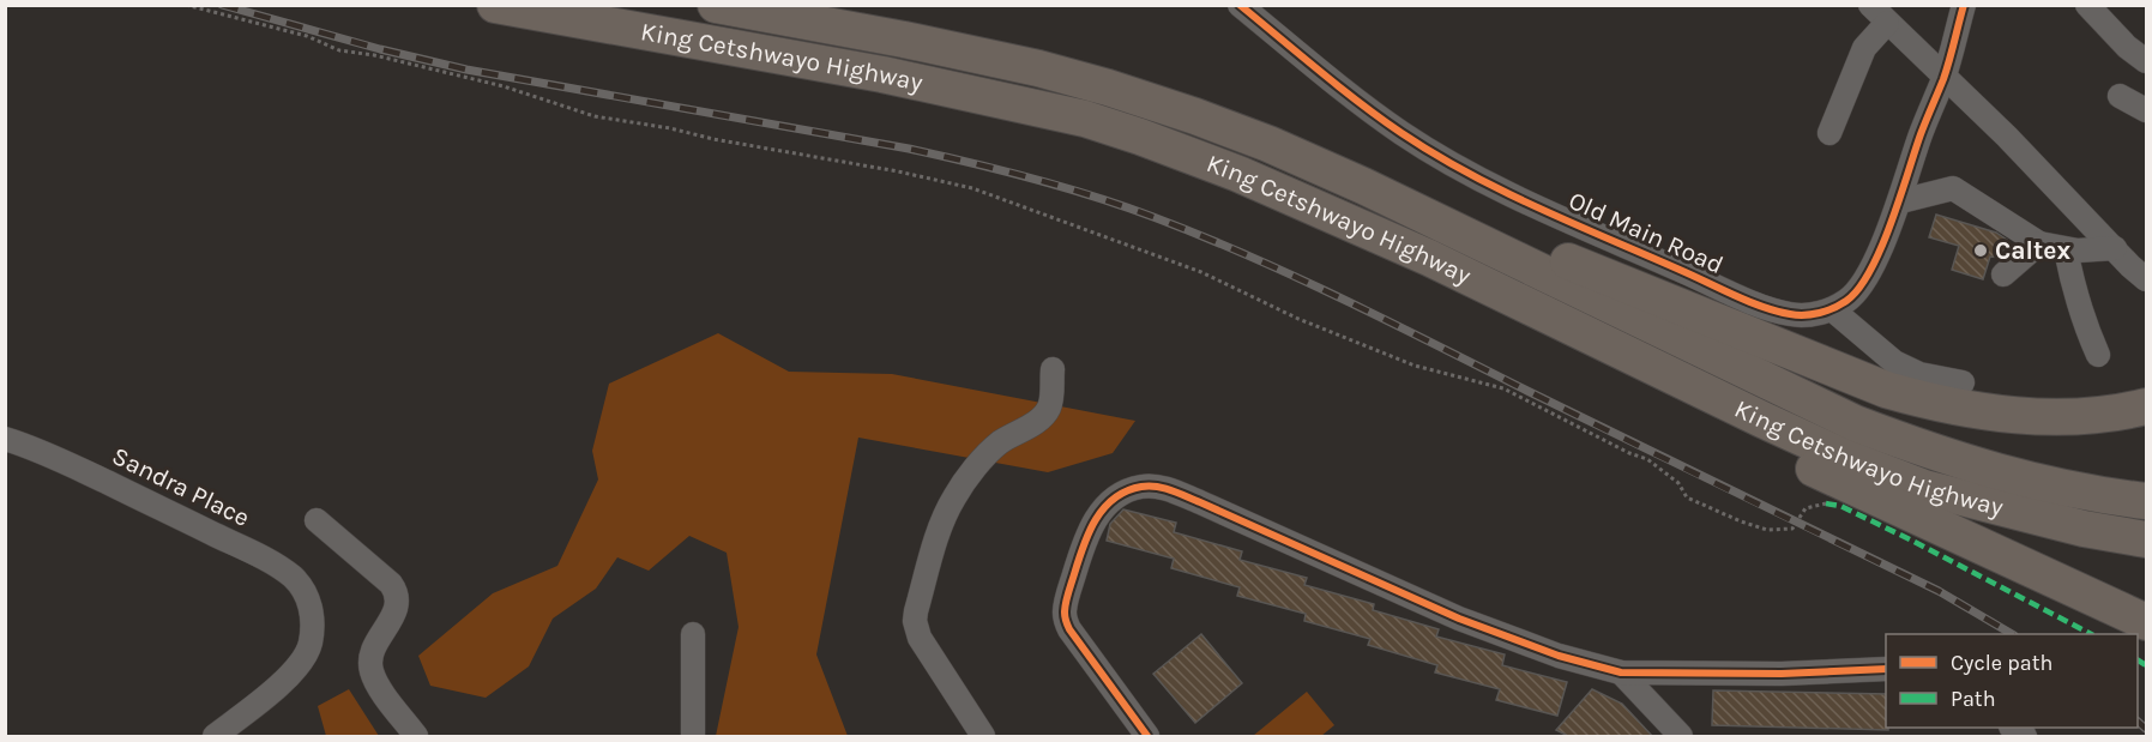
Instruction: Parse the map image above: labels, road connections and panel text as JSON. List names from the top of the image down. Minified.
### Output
{"streets":{"highway":["King Cetshwayo Highway"],"street":["Old Main Road","Sandra Place"]},"places":["Caltex"],"legend":["Cycle path","Path"]}
